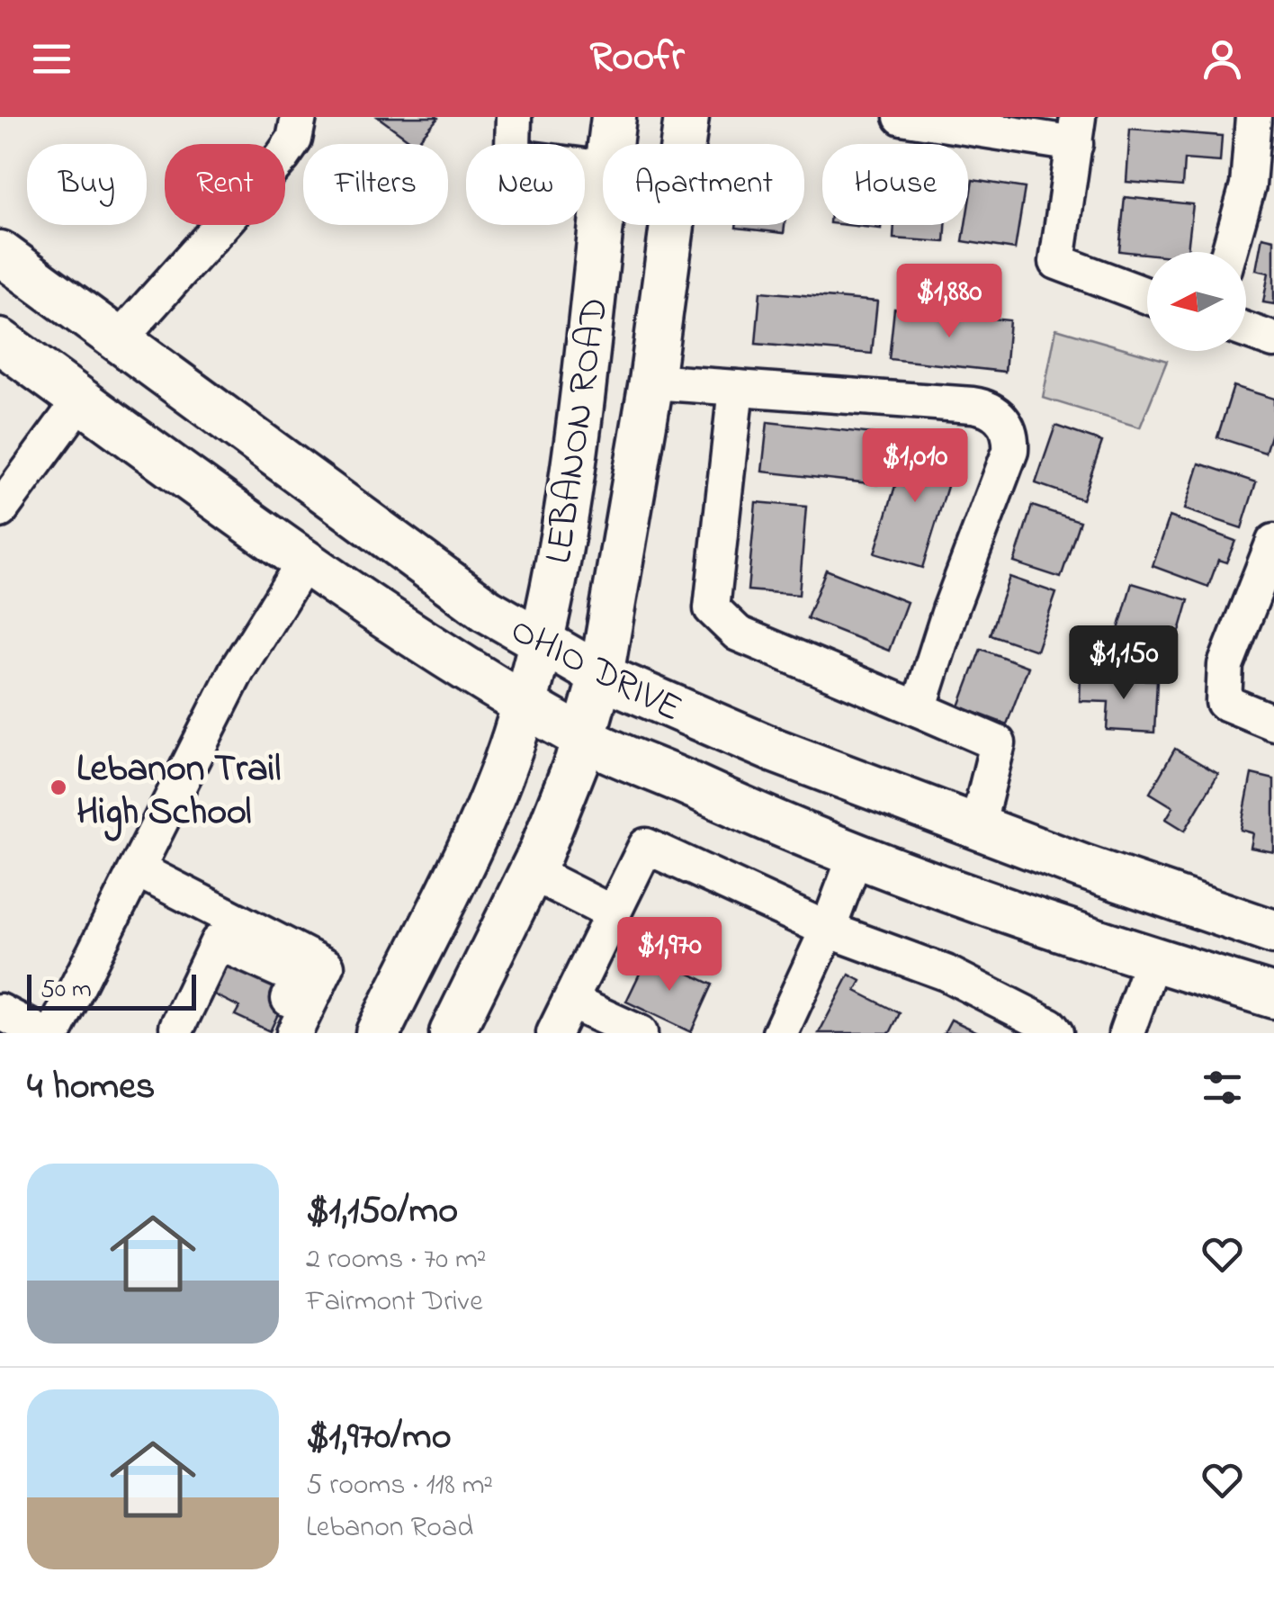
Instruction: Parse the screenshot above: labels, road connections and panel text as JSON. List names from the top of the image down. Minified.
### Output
{"streets":{"main road":["LEBANON ROAD","OHIO DRIVE"]},"crossings":[["LEBANON ROAD","OHIO DRIVE"]],"places":["Lebanon Trail High School"],"scale_bar":"50 m","north":"left","page":{"header":"Roofr","chip":["Buy","Rent","Filters","New","Apartment","House"],"price":["$1,880","$1,010","$1,150","$1,970"],"scale":"50 m","heading":"4 homes","list":[{"name":"$1,150/mo","note":"2 rooms · 70 m² · Fairmont Drive"},{"name":"$1,970/mo","note":"5 rooms · 118 m² · Lebanon Road"}]}}
